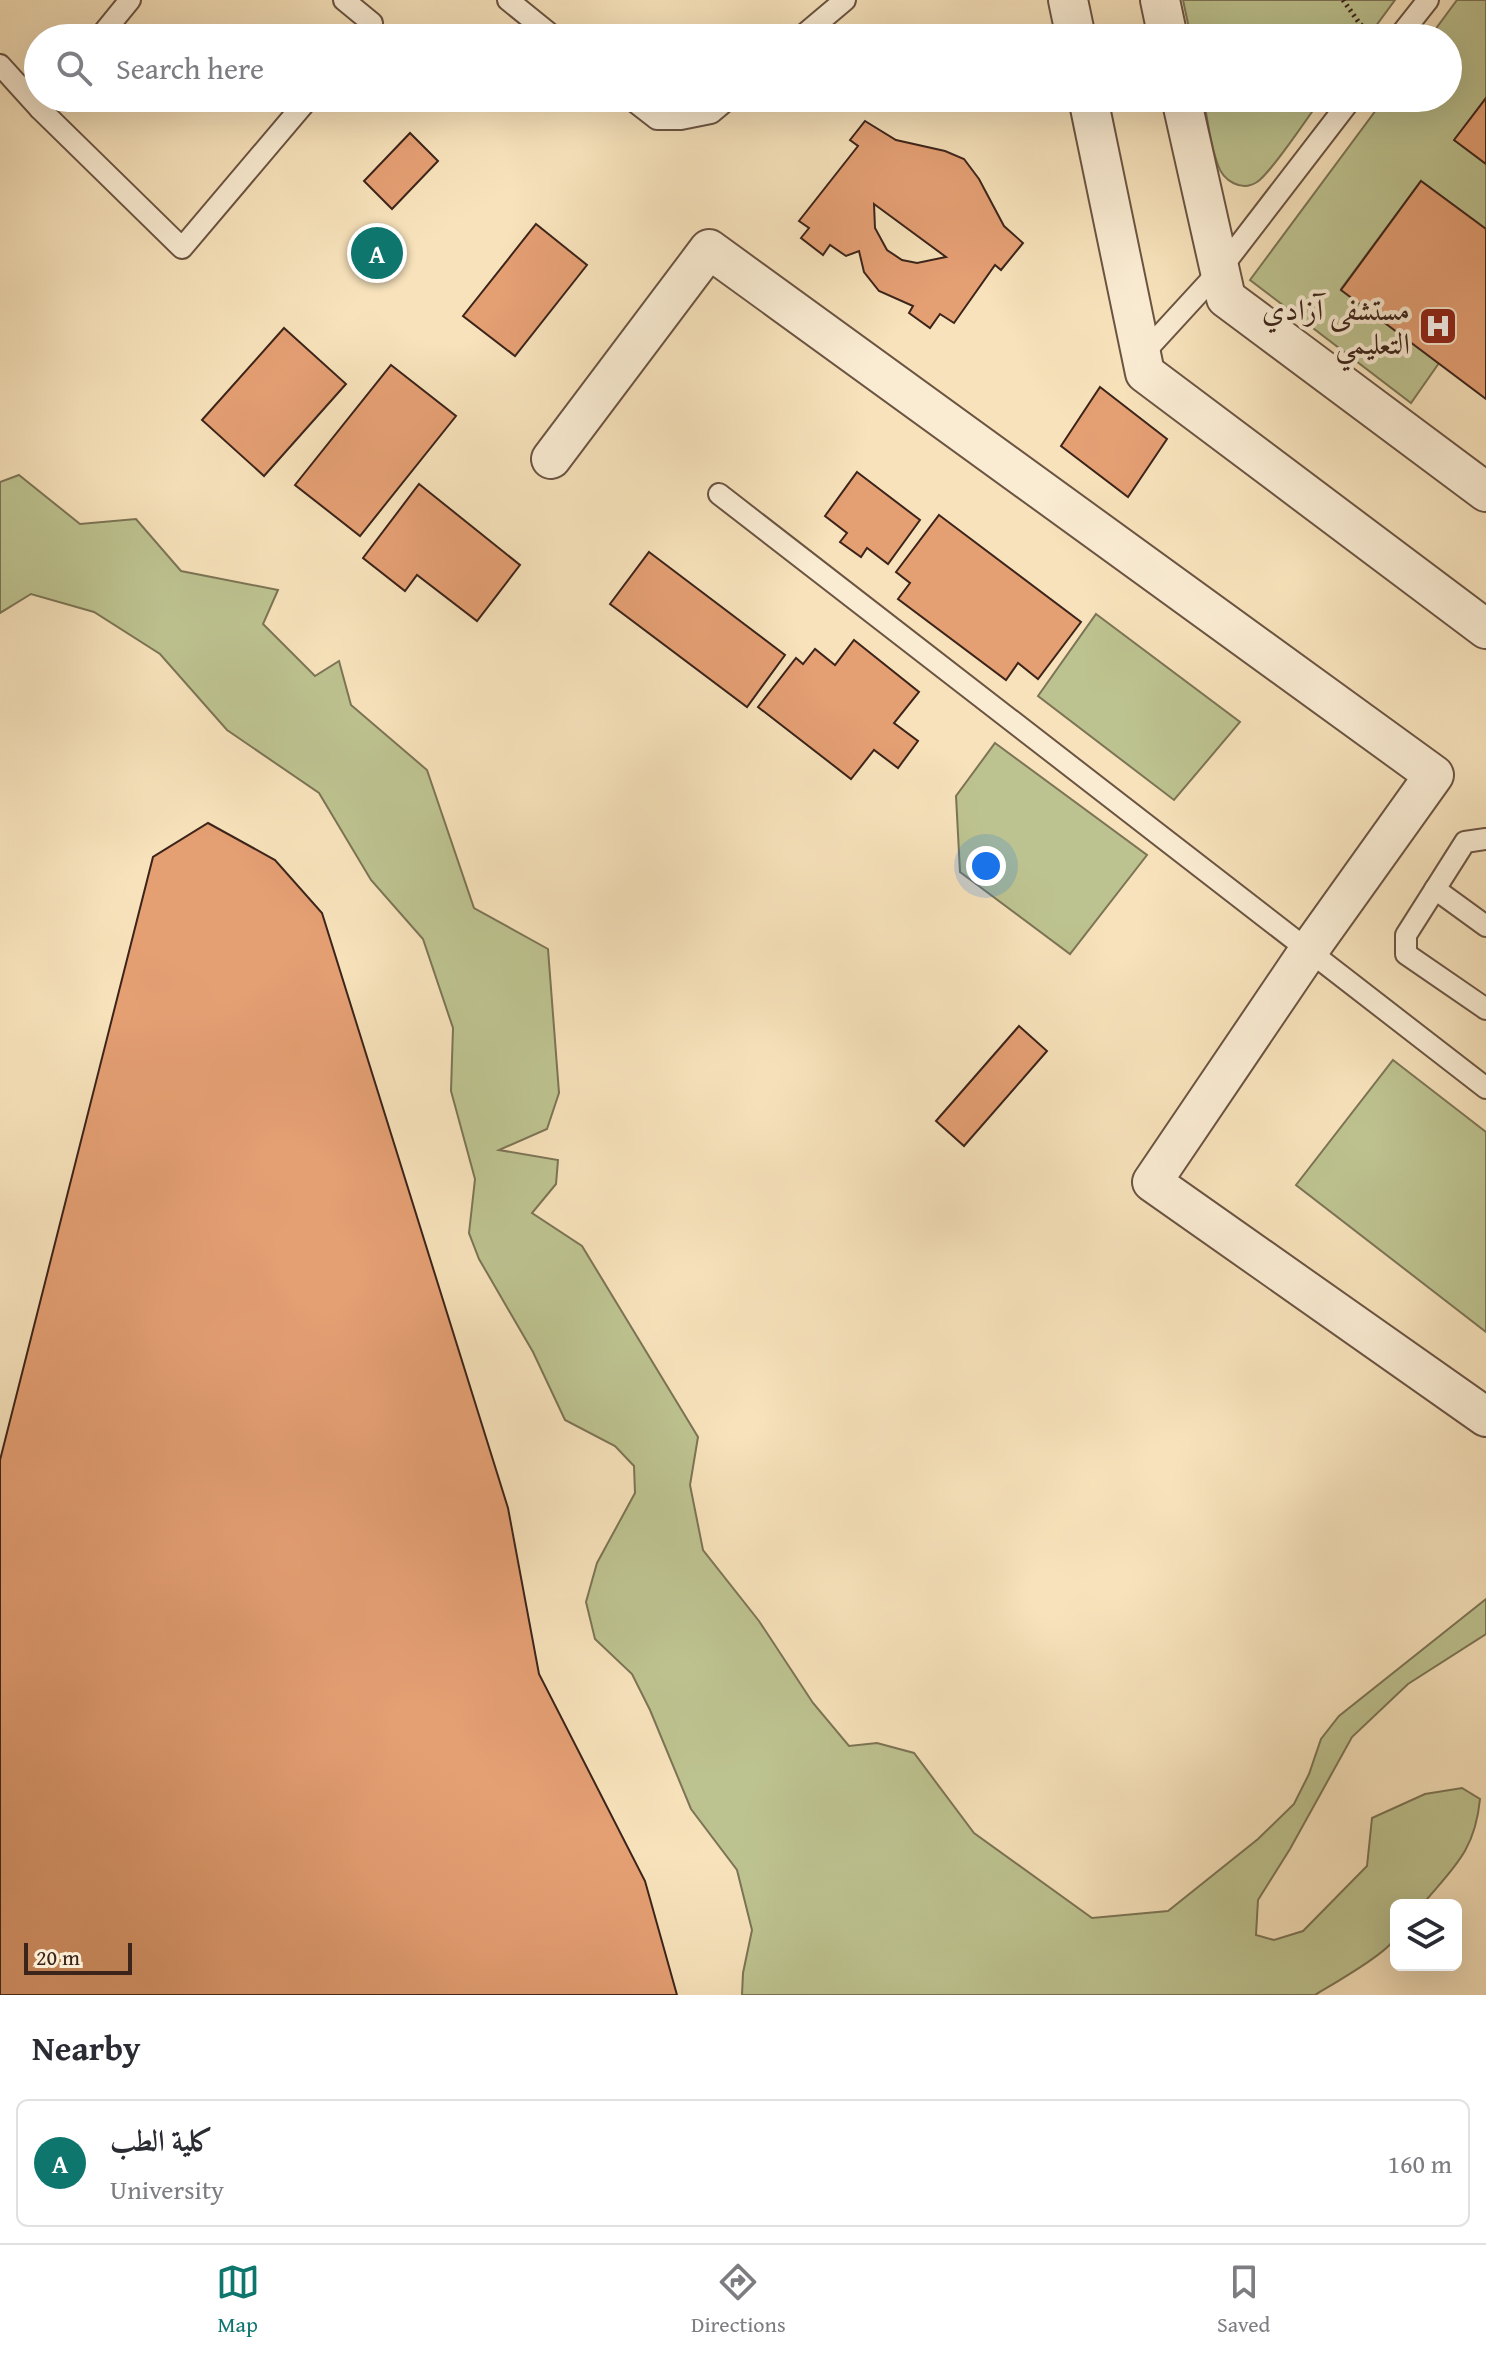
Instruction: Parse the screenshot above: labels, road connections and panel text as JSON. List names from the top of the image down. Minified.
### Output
{"places":{"hospital":["مستشفى آزادي التعليمي"]},"scale_bar":"20 m","page":{"search":"Search here","pins":"A","scale":"20 m","heading":"Nearby","list":[{"mark":"A","name":"كلية الطب","note":"University","value":"160 m"}],"nav":["Map","Directions","Saved"]}}
